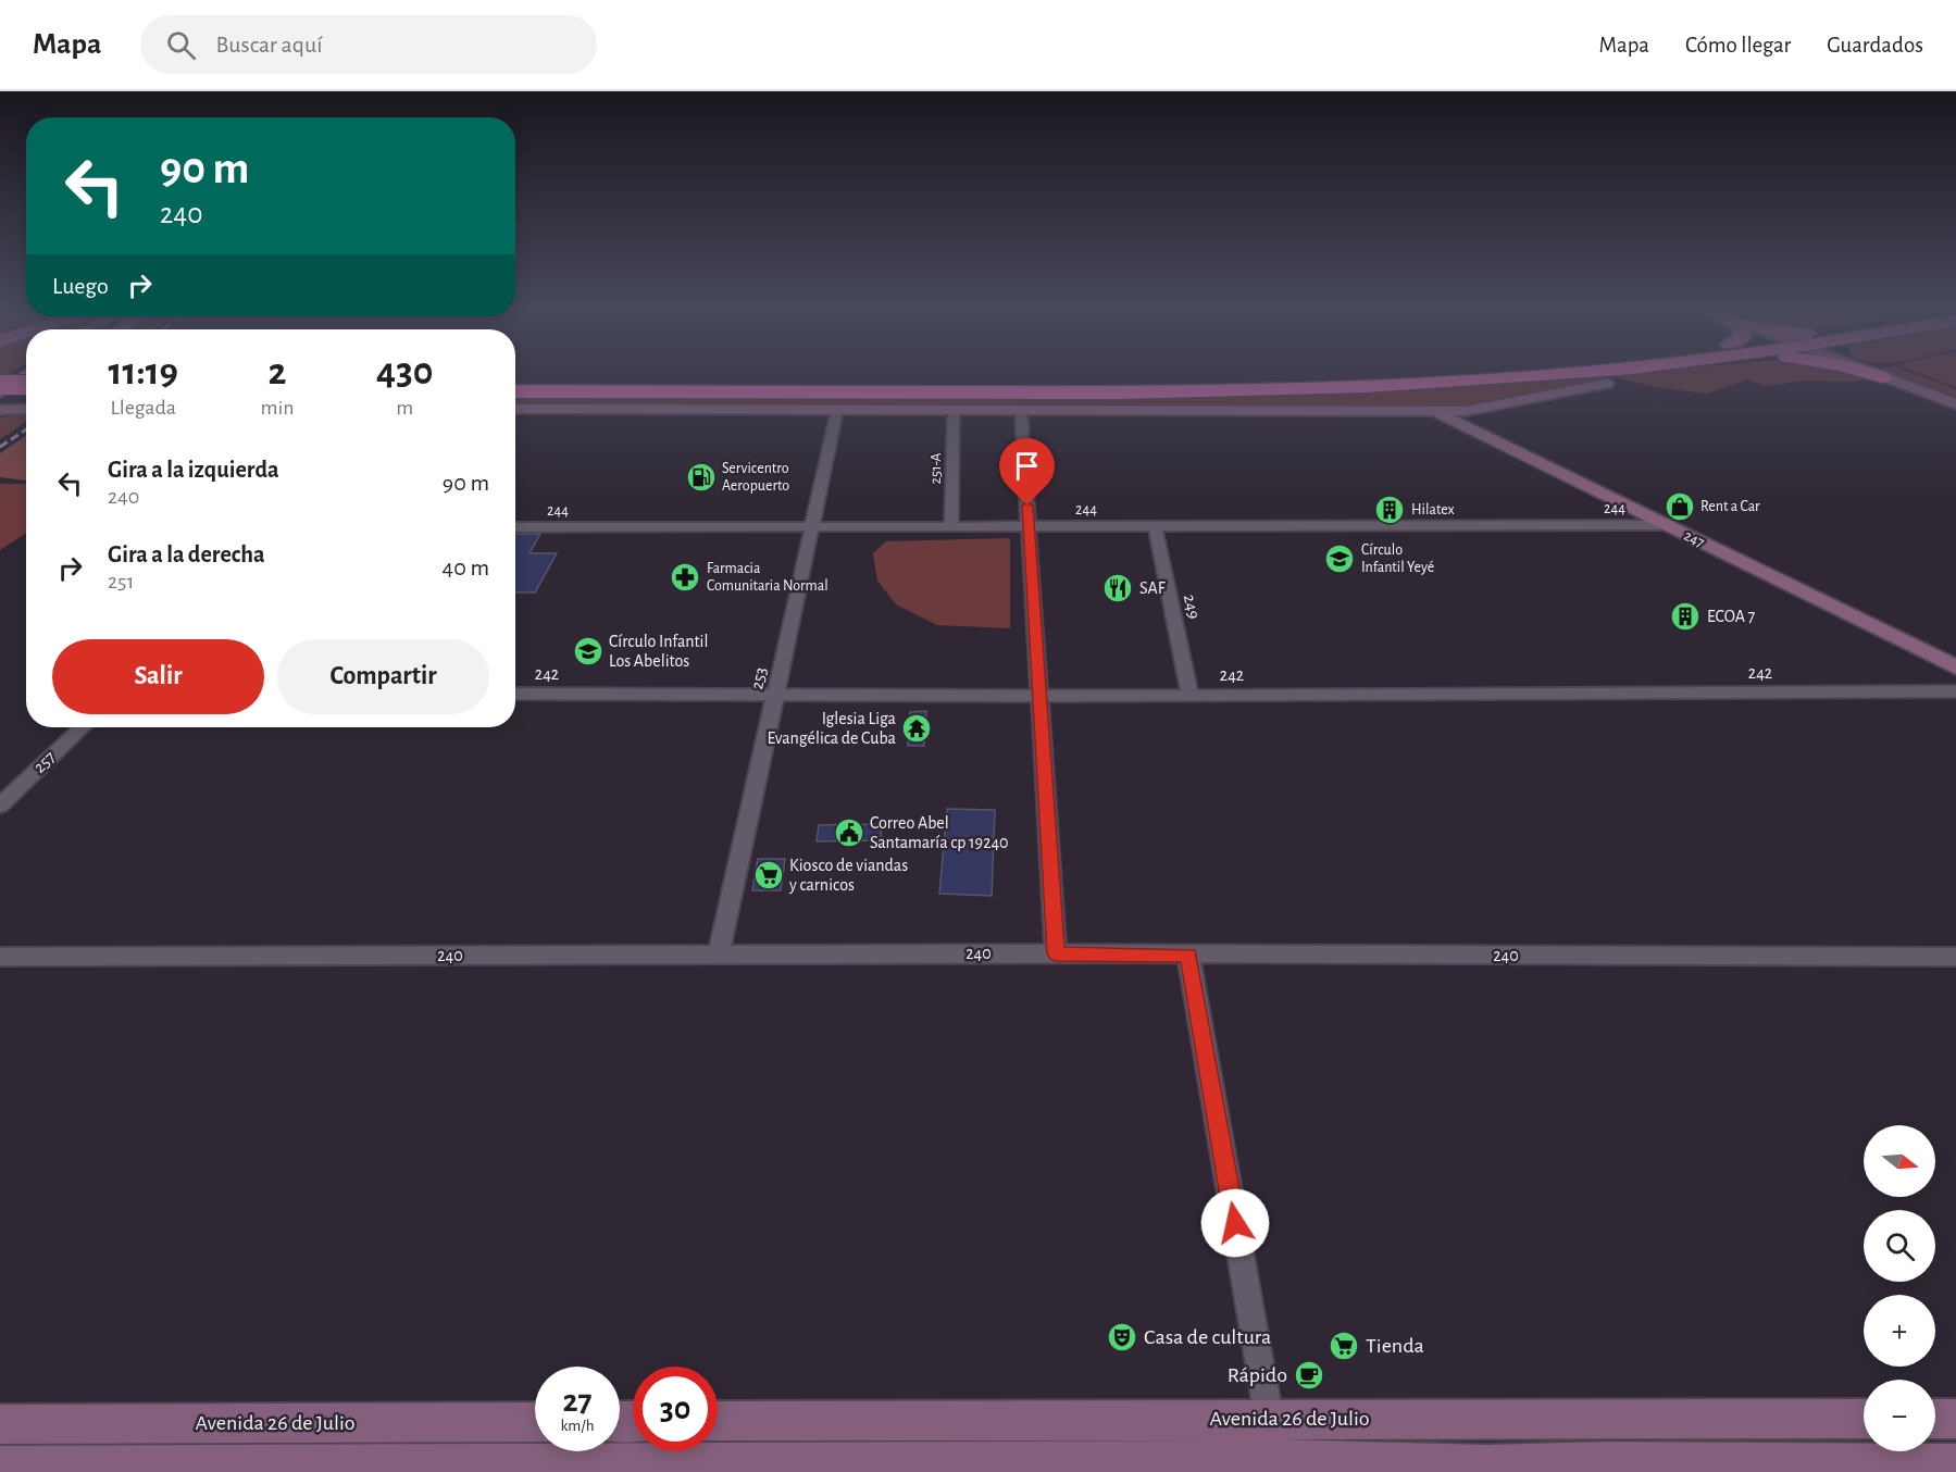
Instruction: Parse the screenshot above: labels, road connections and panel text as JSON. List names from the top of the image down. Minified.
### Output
{"streets":{"street":["251-A","244","247","249","242","253","257","240","Avenida 26 de Julio"]},"crossings":[["251-A","244"],["244","247"],["244","249"],["244","253"],["249","242"],["242","253"],["253","240"]],"places":{"fuel station":["Servicentro Aeropuerto"],"shop":["Rent a Car"],"building":["Hilatex","ECOA 7"],"school or university":["Círculo Infantil Yeyé","Círculo Infantil Los Abelitos"],"pharmacy":["Farmacia Comunitaria Normal"],"restaurant":["SAF"],"temple":["Iglesia Liga Evangélica de Cuba"],"public building":["Correo Abel Santamaría cp 19240"],"supermarket":["Kiosco de viandas y carnicos","Tienda"],"theatre":["Casa de cultura"],"cafe":["Rápido"]},"north":"right","page":{"header":"Mapa","search":"Buscar aquí","nav":["Mapa","Cómo llegar","Guardados"],"turn":["90 m","240"],"then":"Luego","eta":["11:19","Llegada","2","min","430","m"],"list":[{"name":"Gira a la izquierda","note":"240","value":"90 m"},{"name":"Gira a la derecha","note":"251","value":"40 m"}],"buttons":["Salir","Compartir"],"map_buttons":["+","−"],"speed":"27 km/h","limit":"30"}}
